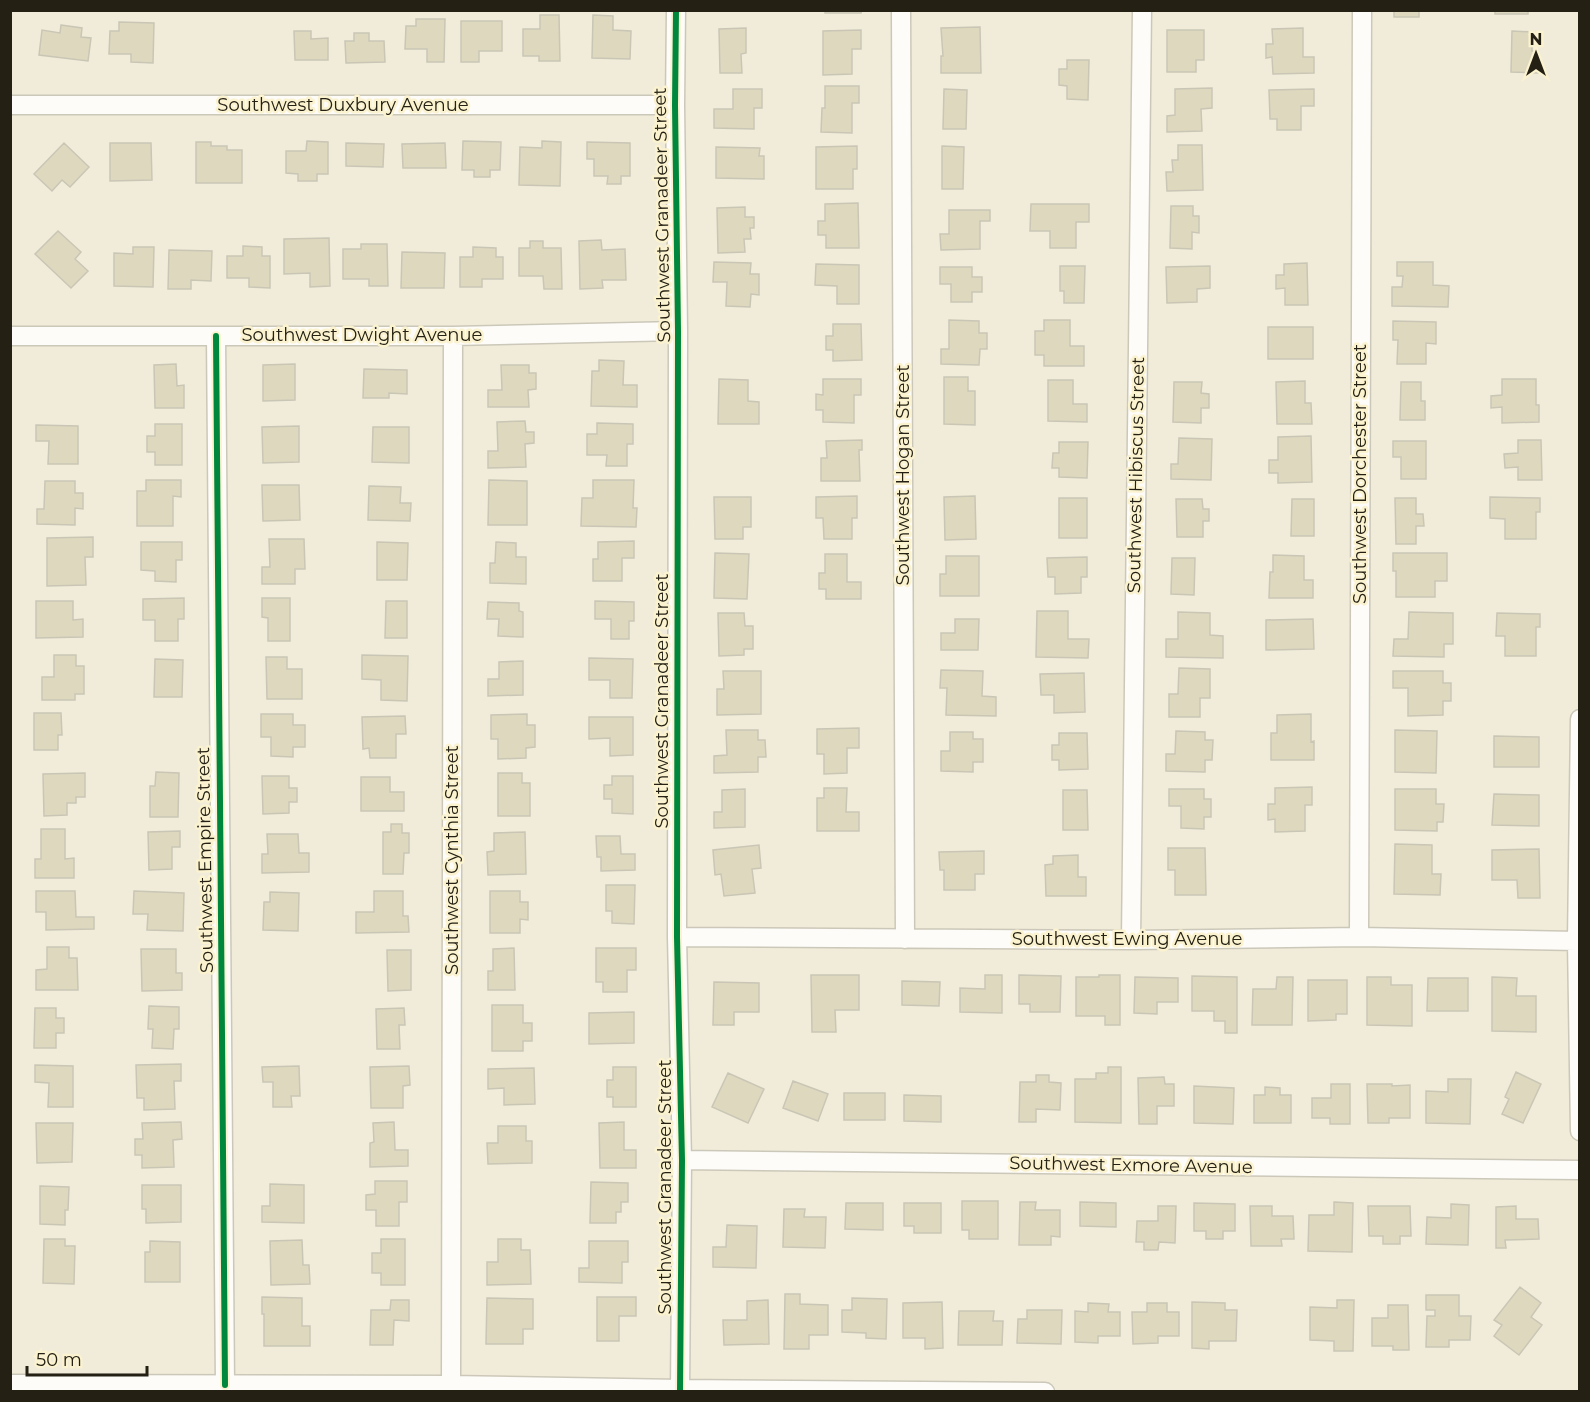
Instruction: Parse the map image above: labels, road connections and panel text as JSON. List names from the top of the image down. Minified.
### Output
{"streets":{"street":["Southwest Duxbury Avenue","Southwest Granadeer Street","Southwest Dwight Avenue","Southwest Dorchester Street","Southwest Hogan Street","Southwest Hibiscus Street","Southwest Empire Street","Southwest Cynthia Street","Southwest Ewing Avenue","Southwest Exmore Avenue"]},"crossings":[["Southwest Duxbury Avenue","Southwest Granadeer Street"],["Southwest Granadeer Street","Southwest Dwight Avenue"],["Southwest Granadeer Street","Southwest Ewing Avenue"],["Southwest Granadeer Street","Southwest Exmore Avenue"],["Southwest Dwight Avenue","Southwest Empire Street"],["Southwest Dwight Avenue","Southwest Cynthia Street"],["Southwest Dorchester Street","Southwest Ewing Avenue"],["Southwest Hogan Street","Southwest Ewing Avenue"],["Southwest Hibiscus Street","Southwest Ewing Avenue"]],"scale_bar":"50 m","north":"top"}
